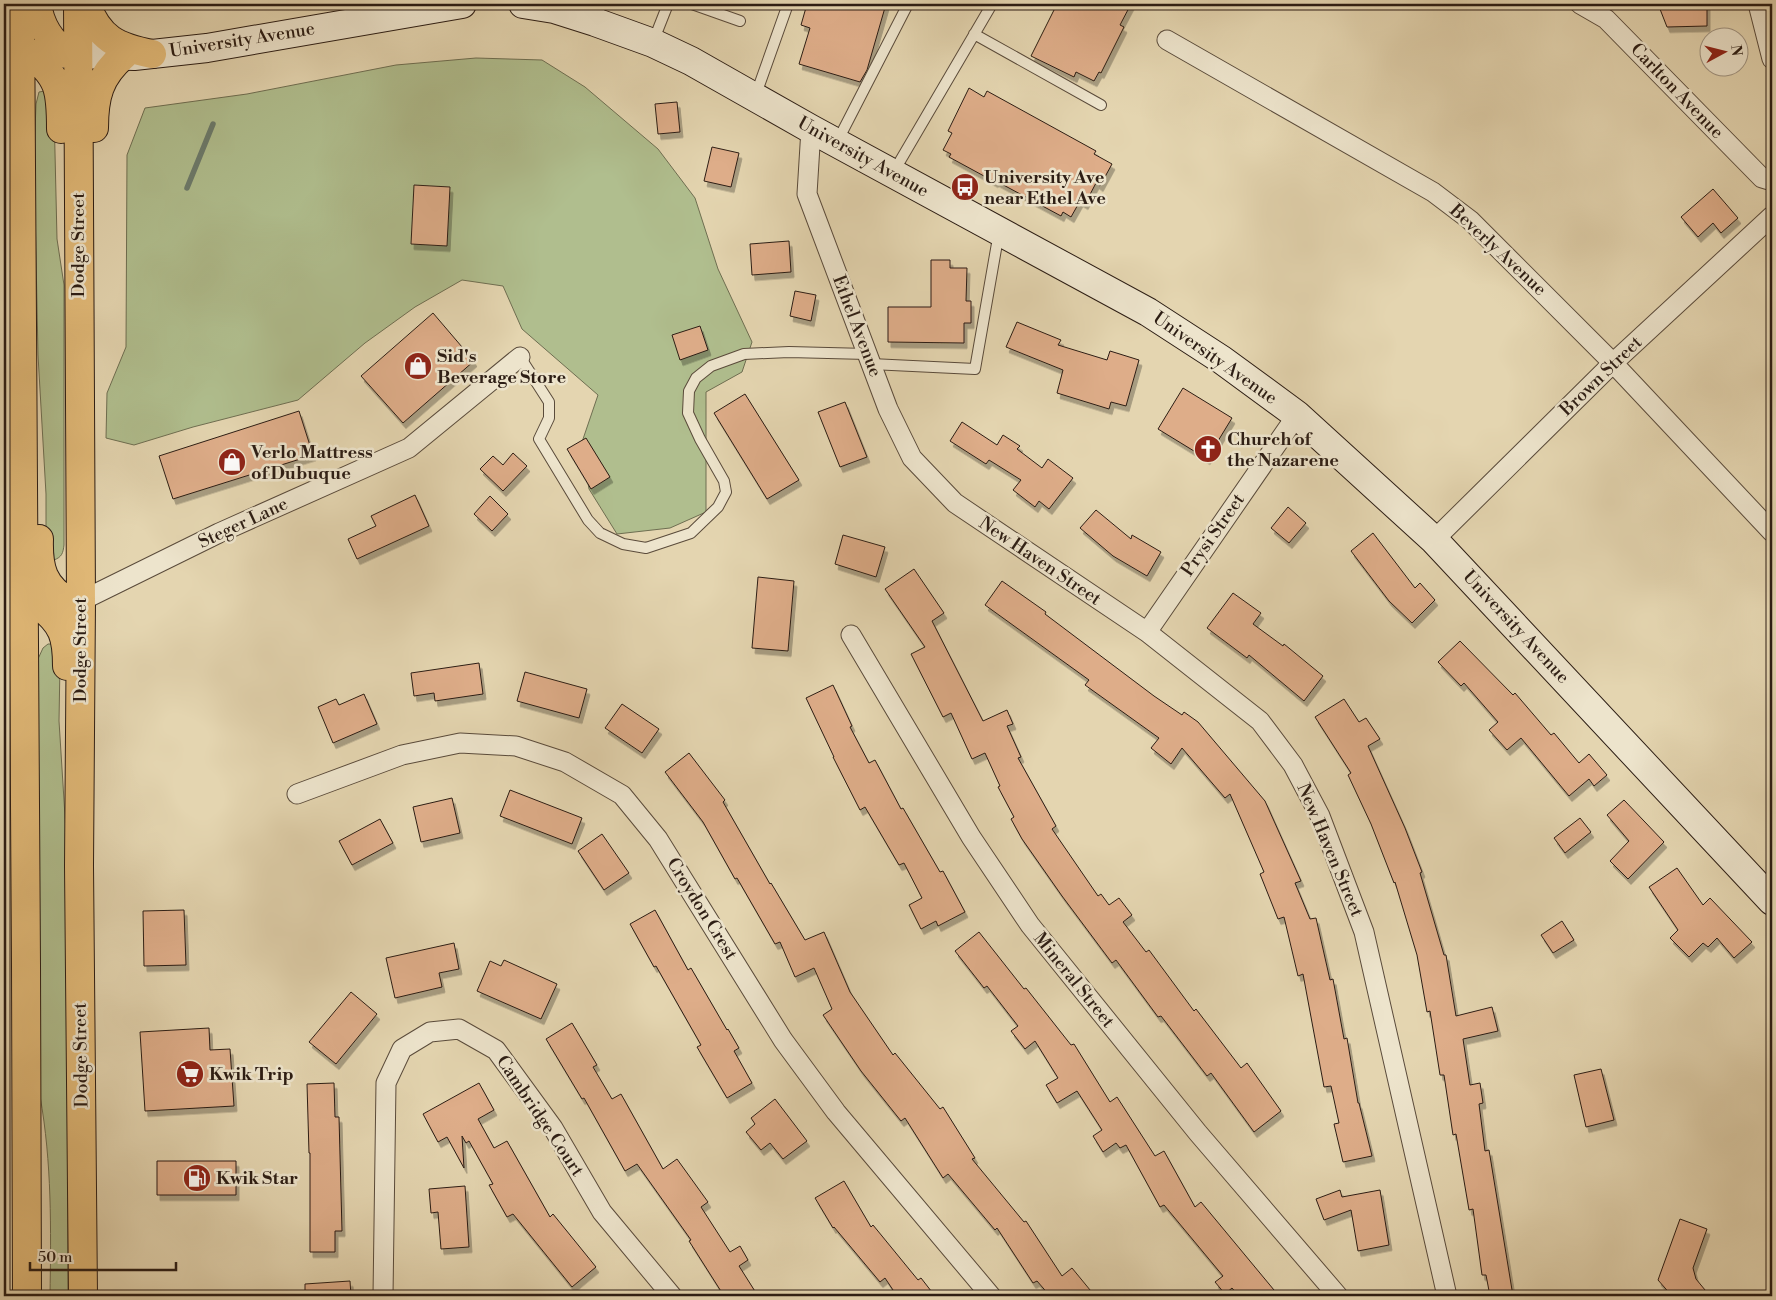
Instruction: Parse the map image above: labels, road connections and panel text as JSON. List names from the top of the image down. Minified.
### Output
{"streets":{"highway":["Dodge Street"],"main road":["University Avenue"],"street":["Carlton Avenue","Beverly Avenue","Ethel Avenue","Brown Street","Steger Lane","Prysi Street","New Haven Street","Croydon Crest","Mineral Street","Cambridge Court"]},"crossings":[["University Avenue","Dodge Street"],["University Avenue","Ethel Avenue"],["University Avenue","Brown Street"],["University Avenue","Prysi Street"],["Dodge Street","Steger Lane"],["Beverly Avenue","Brown Street"],["Ethel Avenue","New Haven Street"],["Prysi Street","New Haven Street"]],"places":{"bus stop":["University Ave near Ethel Ave"],"shop":["Sid's Beverage Store","Verlo Mattress of Dubuque"],"church":["Church of the Nazarene"],"supermarket":["Kwik Trip"],"fuel station":["Kwik Star"]},"scale_bar":"50 m","north":"right"}
